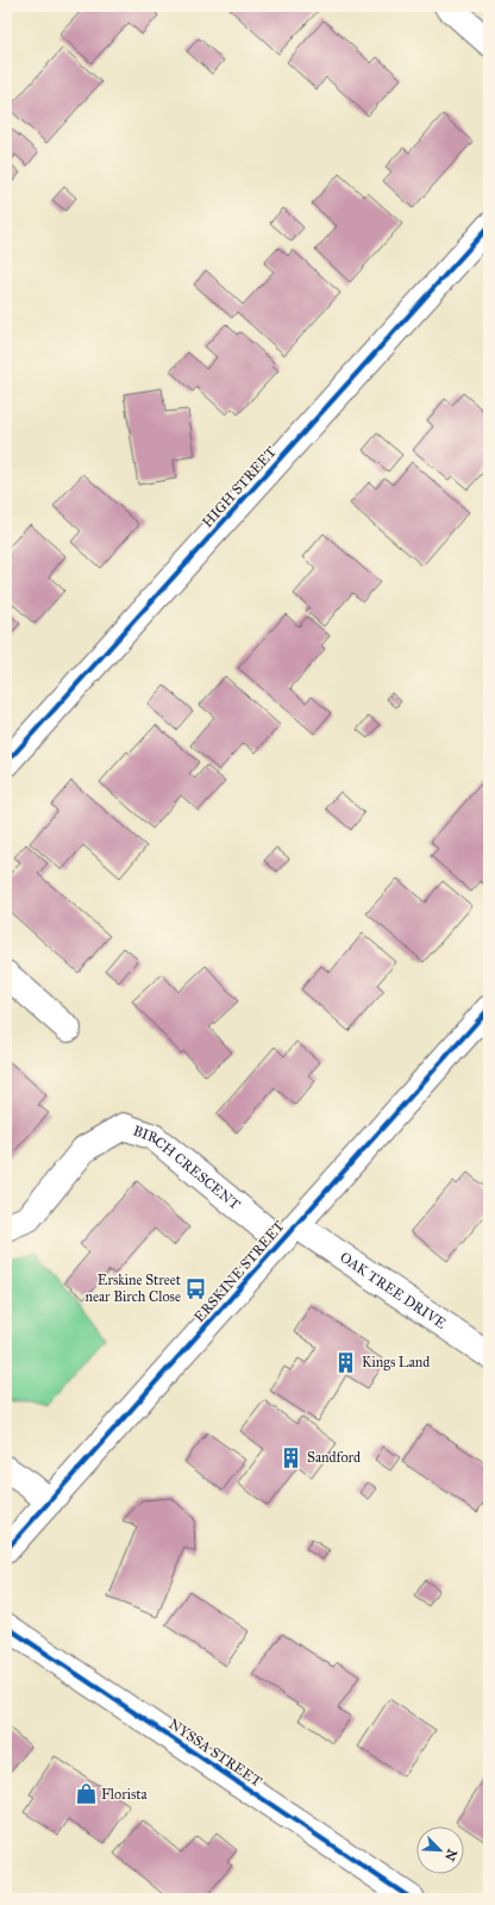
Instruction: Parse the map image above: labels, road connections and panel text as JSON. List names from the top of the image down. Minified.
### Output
{"streets":{"street":["HIGH STREET","BIRCH CRESCENT","ERSKINE STREET","OAK TREE DRIVE","NYSSA STREET"]},"crossings":[["BIRCH CRESCENT","ERSKINE STREET"],["BIRCH CRESCENT","OAK TREE DRIVE"],["ERSKINE STREET","OAK TREE DRIVE"]],"places":{"bus stop":["Erskine Street near Birch Close"],"building":["Kings Land","Sandford"],"shop":["Florista"]},"north":"bottom right"}
